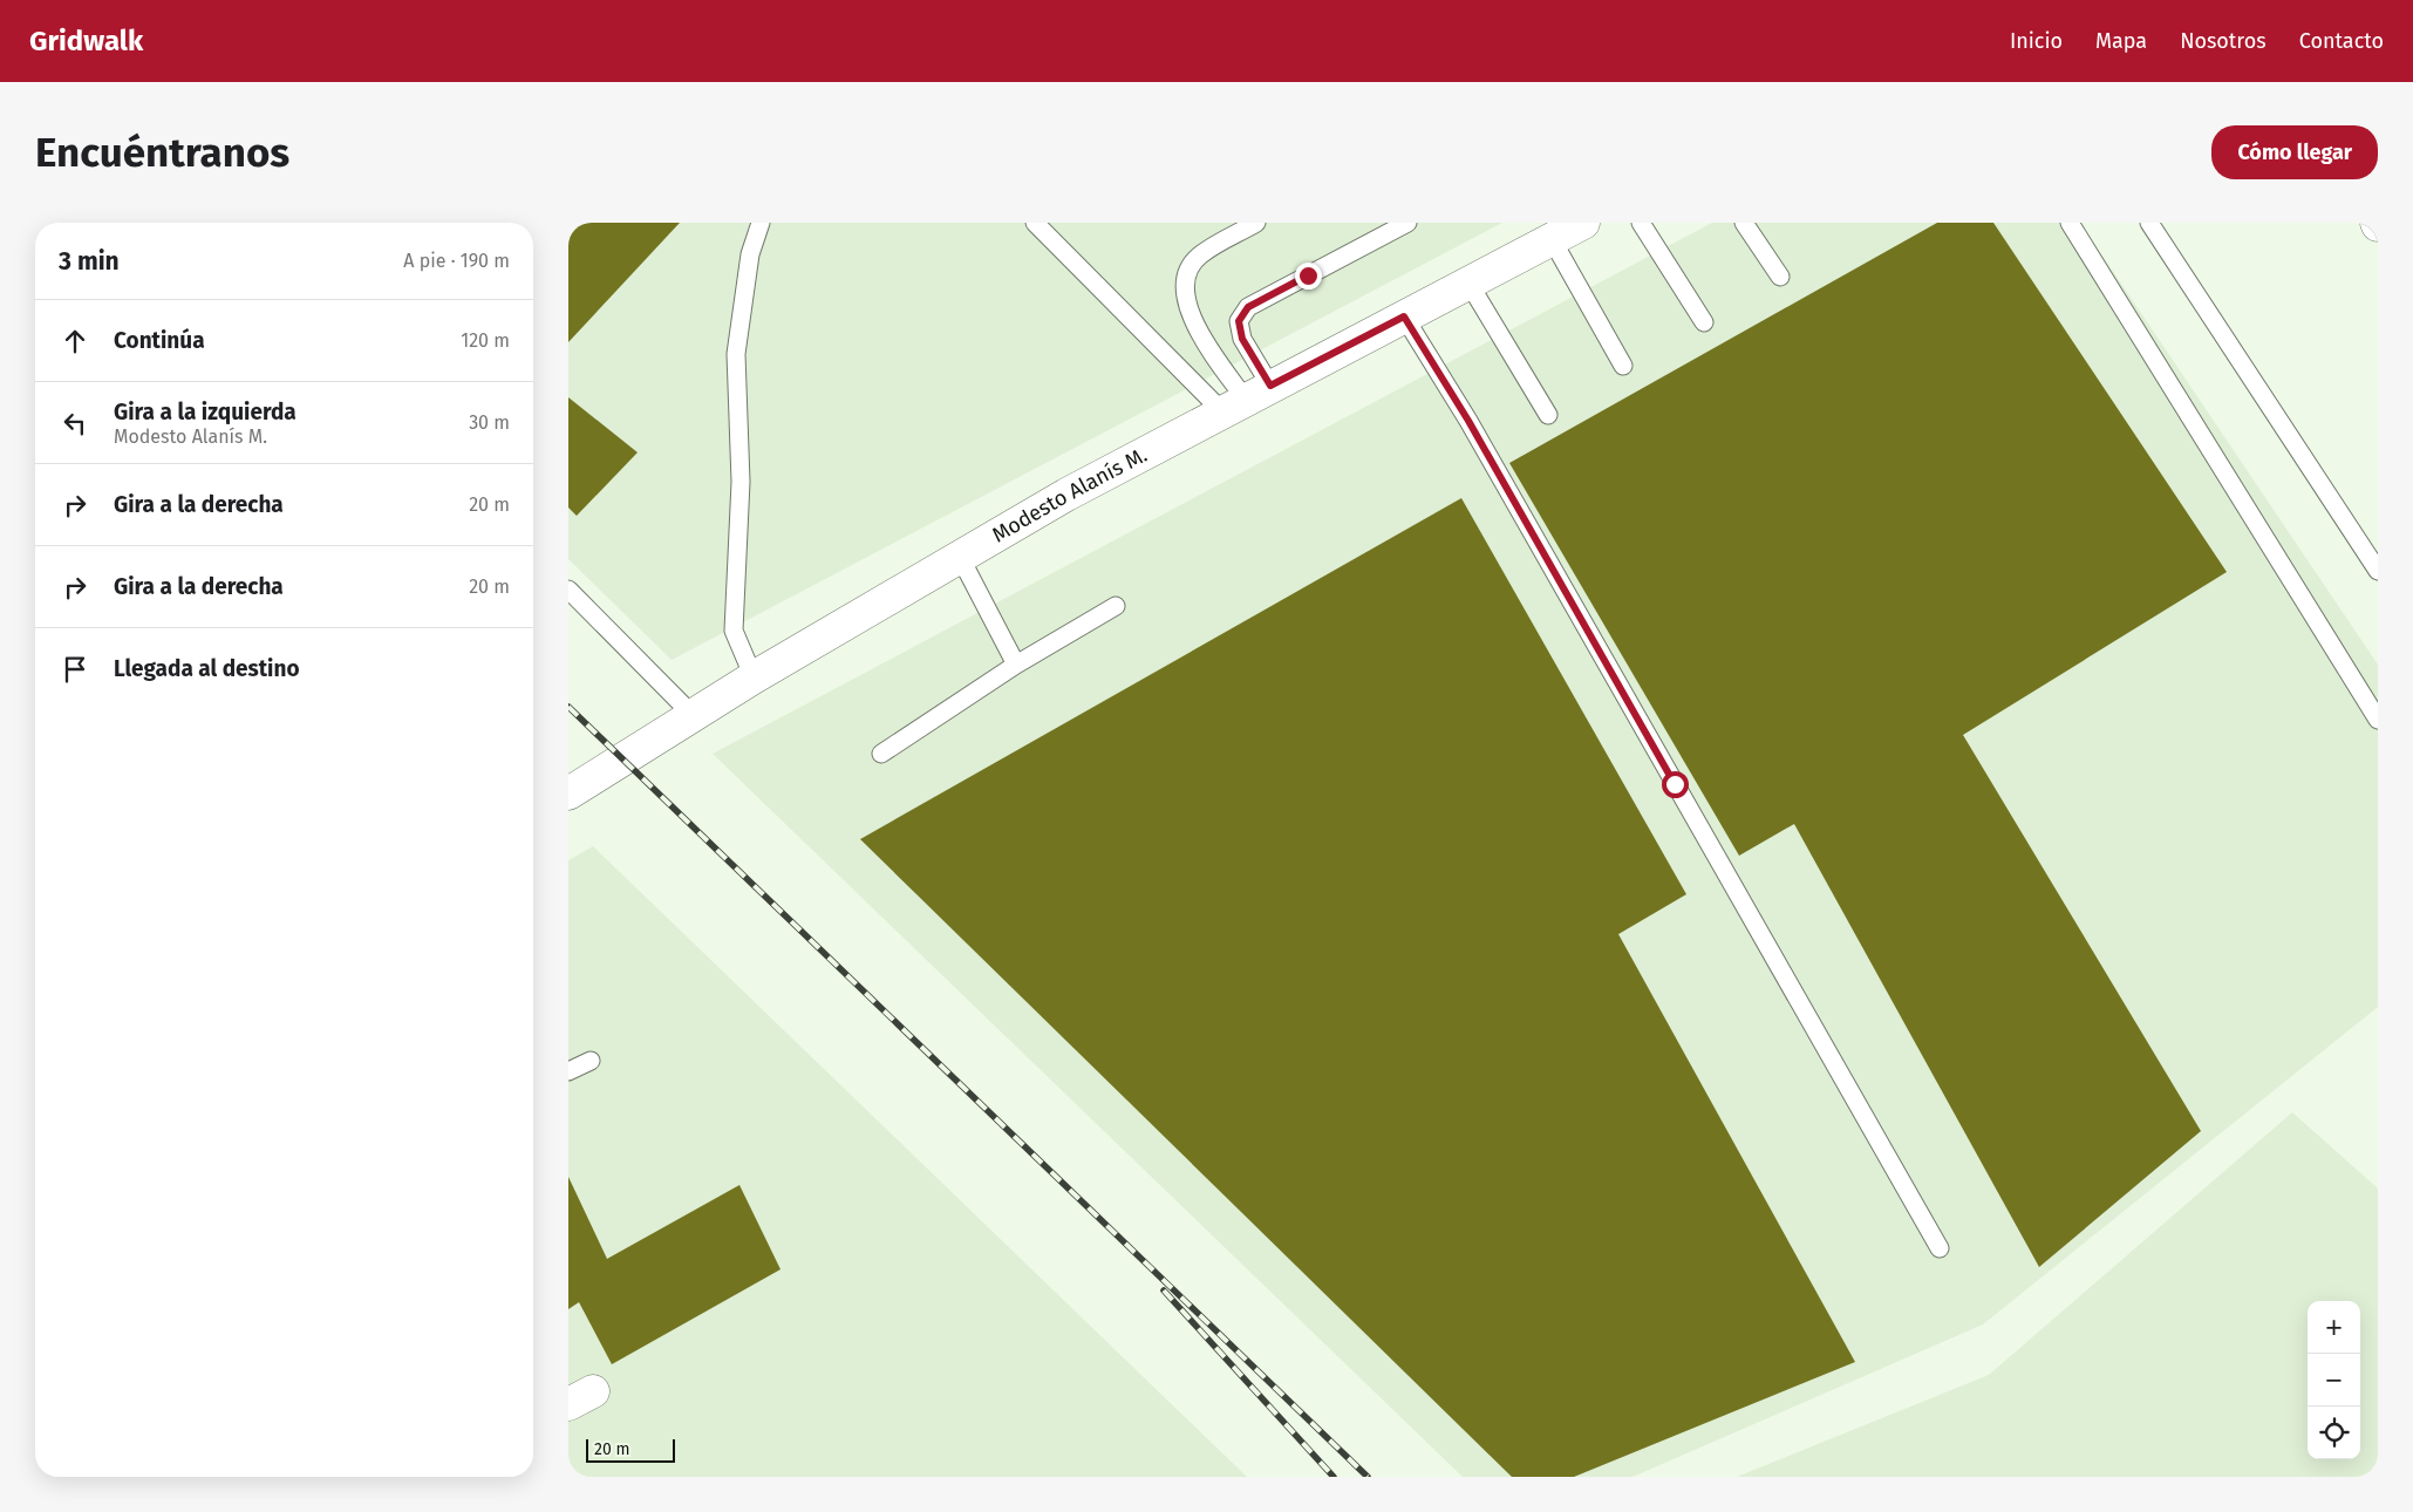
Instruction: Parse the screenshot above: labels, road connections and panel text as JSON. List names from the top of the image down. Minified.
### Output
{"streets":{"street":["Modesto Alanís M."]},"scale_bar":"20 m","page":{"header":"Gridwalk","nav":["Inicio","Mapa","Nosotros","Contacto"],"buttons":"Cómo llegar","title":"Encuéntranos","heading":["3 min","A pie · 190 m"],"list":[["Continúa","120 m"],["Gira a la izquierda","Modesto Alanís M.","30 m"],["Gira a la derecha","20 m"],["Gira a la derecha","20 m"],"Llegada al destino"],"map_buttons":["+","−"],"scale":"20 m"}}
